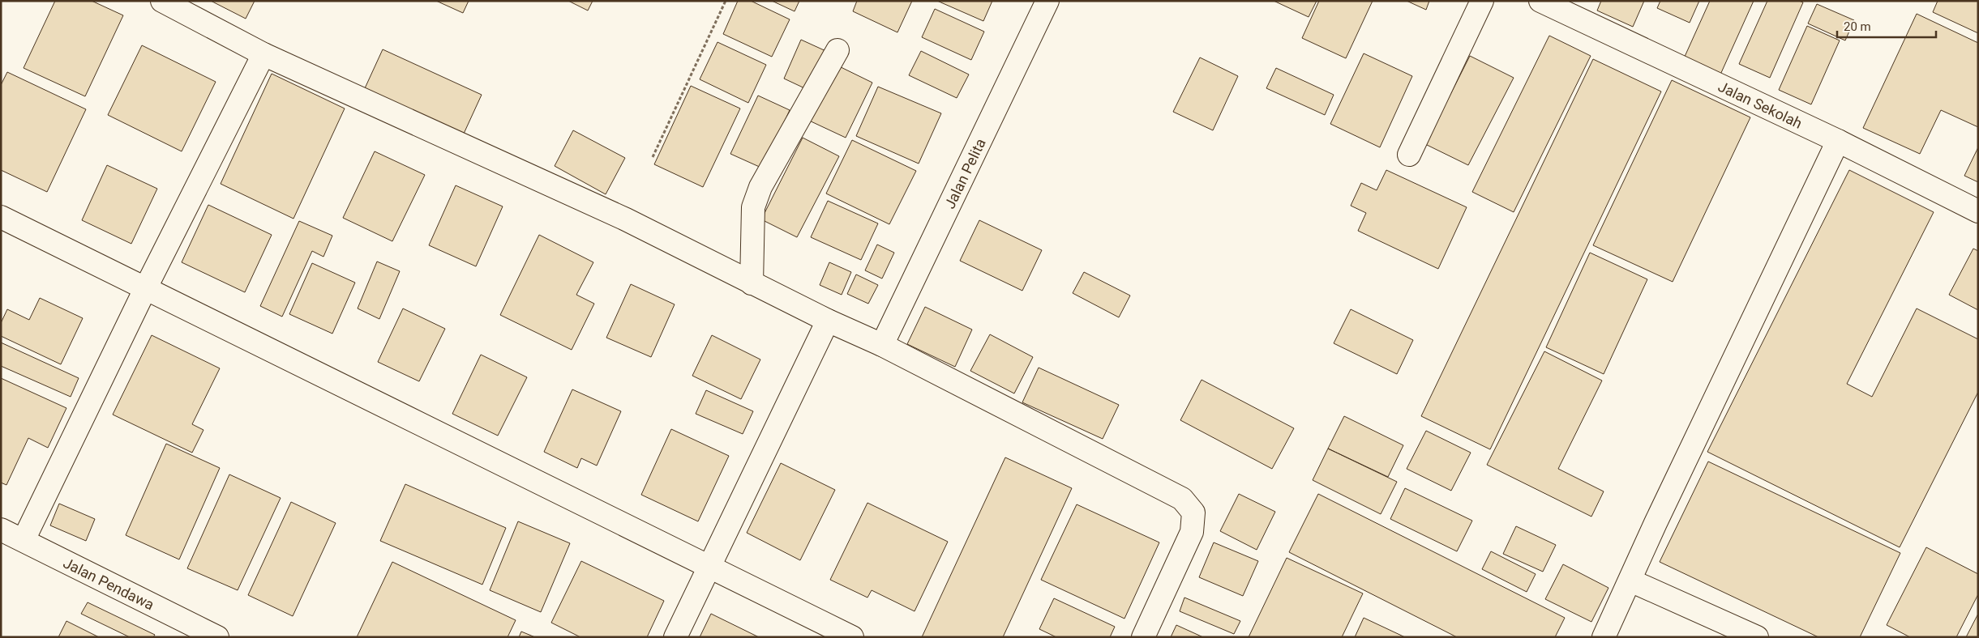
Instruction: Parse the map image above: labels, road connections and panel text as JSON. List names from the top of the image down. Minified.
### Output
{"streets":{"street":["Jalan Sekolah","Jalan Pelita","Jalan Pendawa"]},"scale_bar":"20 m"}
